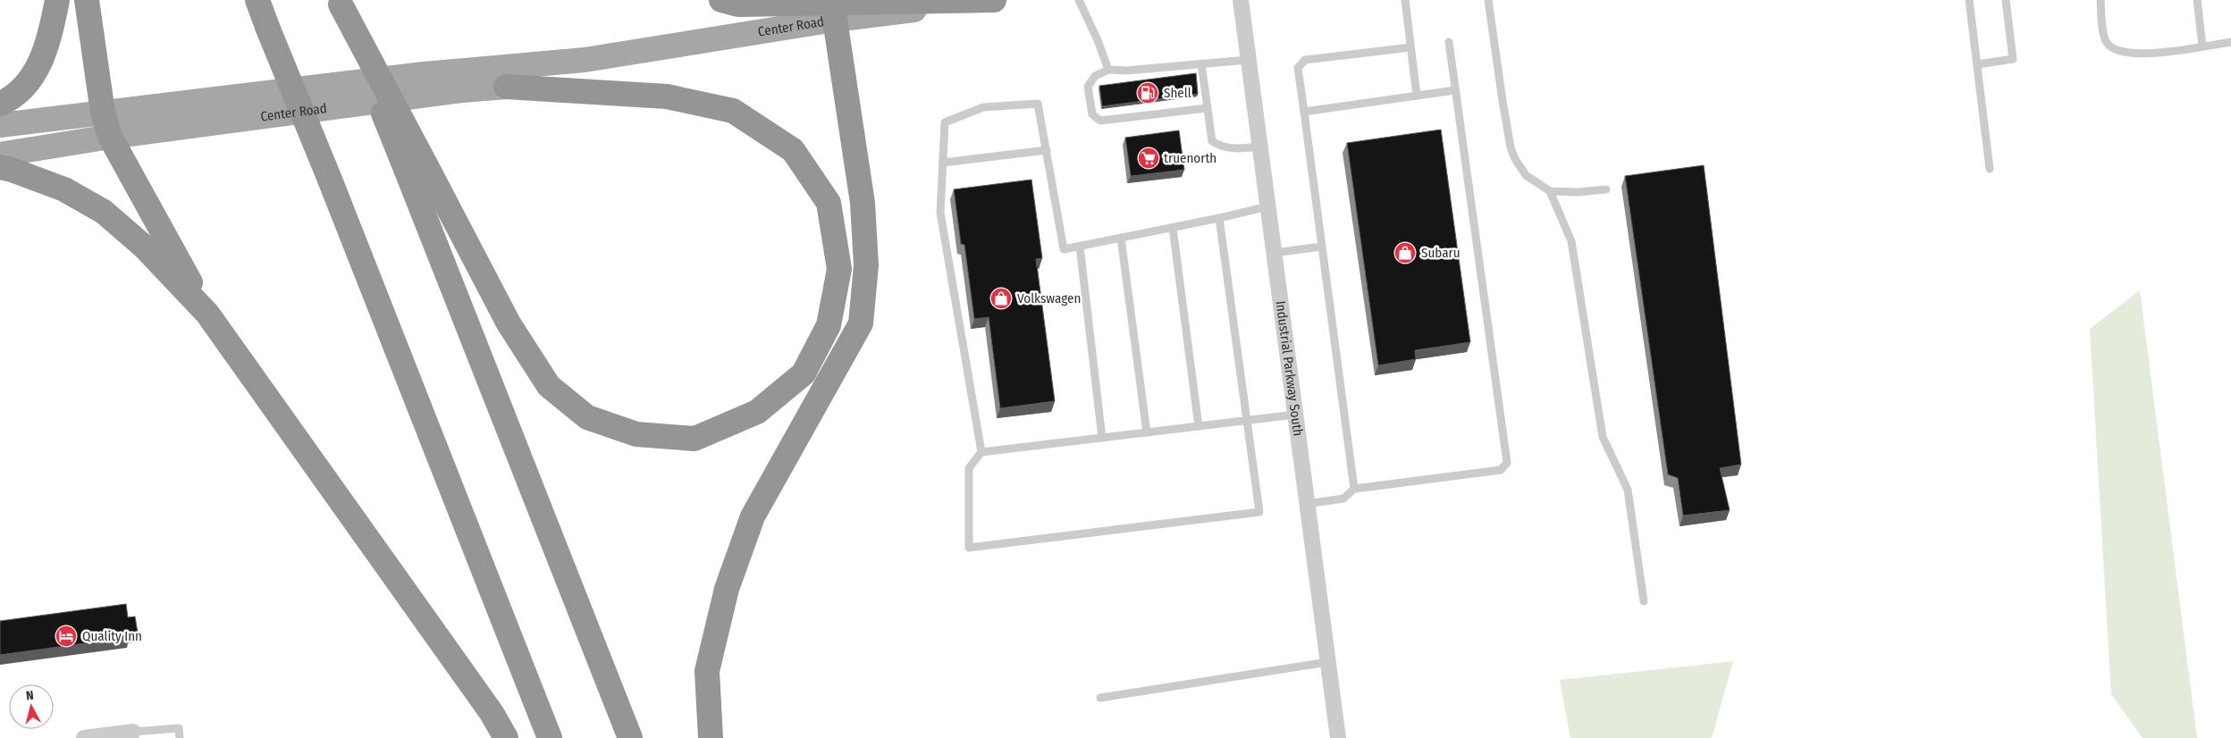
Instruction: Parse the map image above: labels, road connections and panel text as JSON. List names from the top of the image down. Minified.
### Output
{"streets":{"main road":["Center Road"],"street":["Industrial Parkway South"]},"places":{"fuel station":["Shell"],"supermarket":["truenorth"],"shop":["Subaru","Volkswagen"],"hotel":["Quality Inn"]},"north":"top"}
